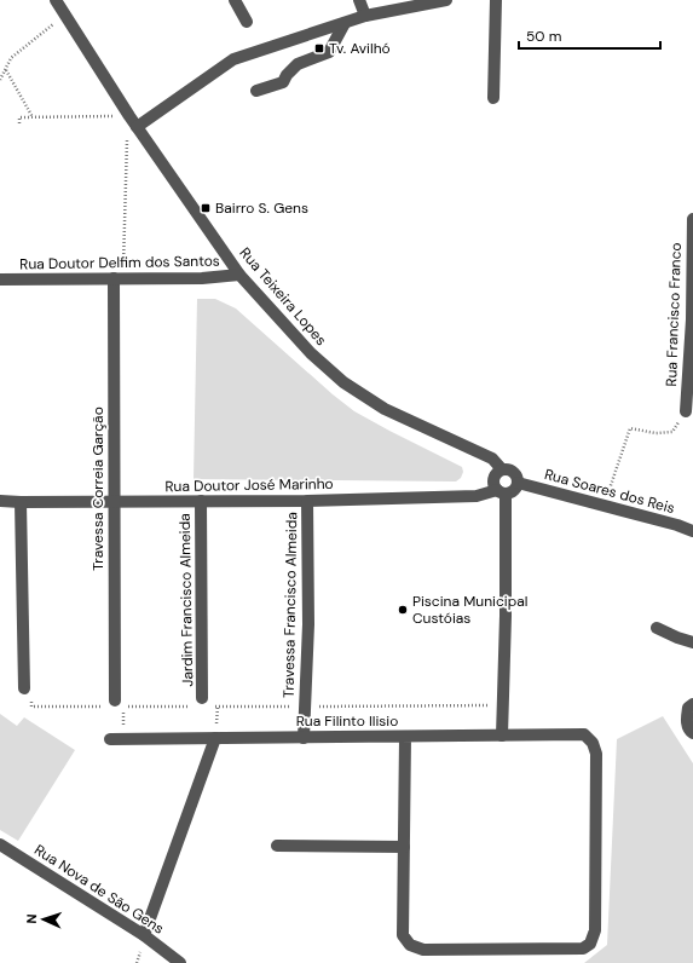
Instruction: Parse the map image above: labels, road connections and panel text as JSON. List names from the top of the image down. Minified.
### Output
{"streets":{"street":["Rua Doutor Delfim dos Santos","Rua Teixeira Lopes","Rua Francisco Franco","Rua Doutor José Marinho","Travessa Correia Garção","Rua Soares dos Reis","Jardim Francisco Almeida","Travessa Francisco Almeida","Rua Filinto Ilisio","Rua Nova de São Gens"]},"crossings":[["Rua Doutor Delfim dos Santos","Rua Teixeira Lopes"],["Rua Doutor Delfim dos Santos","Travessa Correia Garção"],["Rua Teixeira Lopes","Rua Doutor José Marinho"],["Rua Teixeira Lopes","Rua Soares dos Reis"],["Rua Doutor José Marinho","Travessa Correia Garção"],["Rua Doutor José Marinho","Rua Soares dos Reis"],["Rua Doutor José Marinho","Jardim Francisco Almeida"],["Rua Doutor José Marinho","Travessa Francisco Almeida"],["Travessa Francisco Almeida","Rua Filinto Ilisio"]],"places":{"transit":["Tv. Avilhó","Bairro S. Gens"],"other":["Piscina Municipal Custóias"]},"scale_bar":"50 m","north":"left"}
